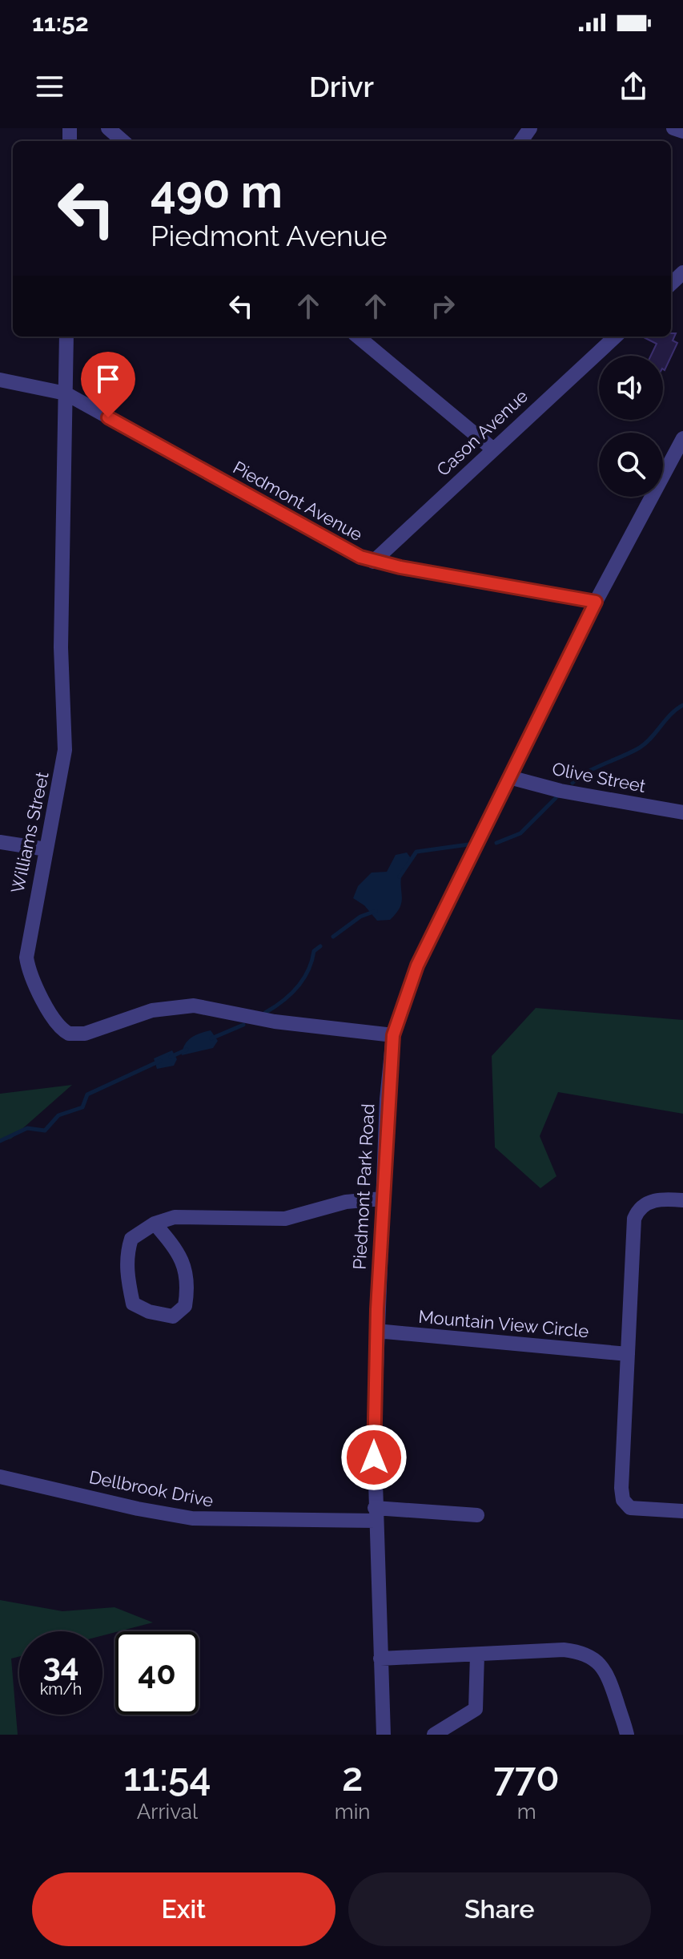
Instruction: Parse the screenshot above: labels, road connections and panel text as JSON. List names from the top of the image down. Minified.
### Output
{"streets":{"street":["Cason Avenue","Piedmont Avenue","Olive Street","Williams Street","Piedmont Park Road","Mountain View Circle","Dellbrook Drive"]},"crossings":[["Cason Avenue","Piedmont Avenue"],["Piedmont Avenue","Williams Street"],["Piedmont Avenue","Piedmont Park Road"],["Olive Street","Piedmont Park Road"],["Williams Street","Piedmont Park Road"],["Piedmont Park Road","Mountain View Circle"],["Piedmont Park Road","Dellbrook Drive"]],"page":{"status":"11:52","header":"Drivr","turn":["490 m","Piedmont Avenue"],"speed":"34 km/h","limit":"40","eta":["11:54","Arrival","2","min","770","m"],"buttons":["Exit","Share"]}}
